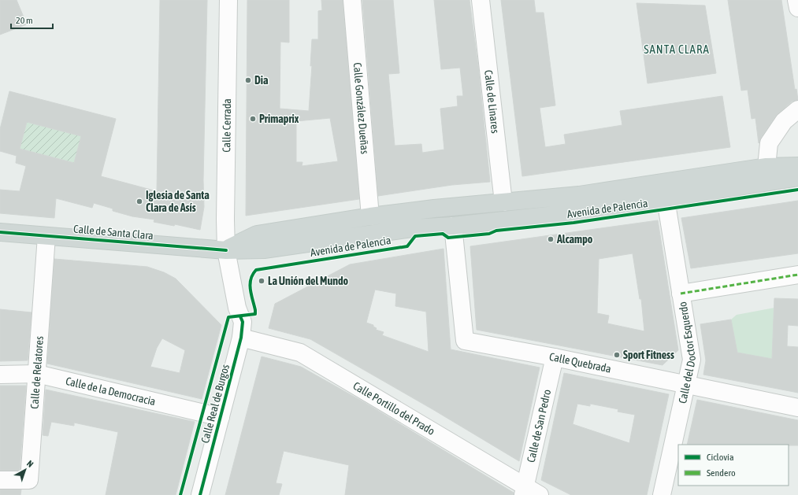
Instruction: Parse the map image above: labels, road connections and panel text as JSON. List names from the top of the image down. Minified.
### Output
{"streets":{"main road":["Avenida de Palencia","Calle de Santa Clara"],"street":["Calle de Linares","Calle González Dueñas","Calle Cerrada","Calle del Doctor Esquerdo","Calle Quebrada","Calle de Relatores","Calle de la Democracia","Calle Real de Burgos","Calle Portillo del Prado","Calle de San Pedro"]},"crossings":[["Calle de Linares","Avenida de Palencia"],["Calle González Dueñas","Avenida de Palencia"],["Calle Cerrada","Avenida de Palencia"],["Calle Cerrada","Calle de Santa Clara"],["Calle Cerrada","Calle Real de Burgos"],["Avenida de Palencia","Calle de Santa Clara"],["Avenida de Palencia","Calle del Doctor Esquerdo"],["Avenida de Palencia","Calle Quebrada"],["Avenida de Palencia","Calle Real de Burgos"],["Calle de Santa Clara","Calle de Relatores"],["Calle de Santa Clara","Calle Real de Burgos"],["Calle del Doctor Esquerdo","Calle Quebrada"],["Calle Quebrada","Calle de San Pedro"],["Calle de Relatores","Calle de la Democracia"],["Calle de la Democracia","Calle Real de Burgos"],["Calle Real de Burgos","Calle Portillo del Prado"],["Calle Portillo del Prado","Calle de San Pedro"]],"districts":["SANTA CLARA"],"places":["Dia","Primaprix","Iglesia de Santa Clara de Asís","Alcampo","La Unión del Mundo","Sport Fitness"],"legend":["Ciclovía","Sendero"],"scale_bar":"20 m","north":"top right"}
